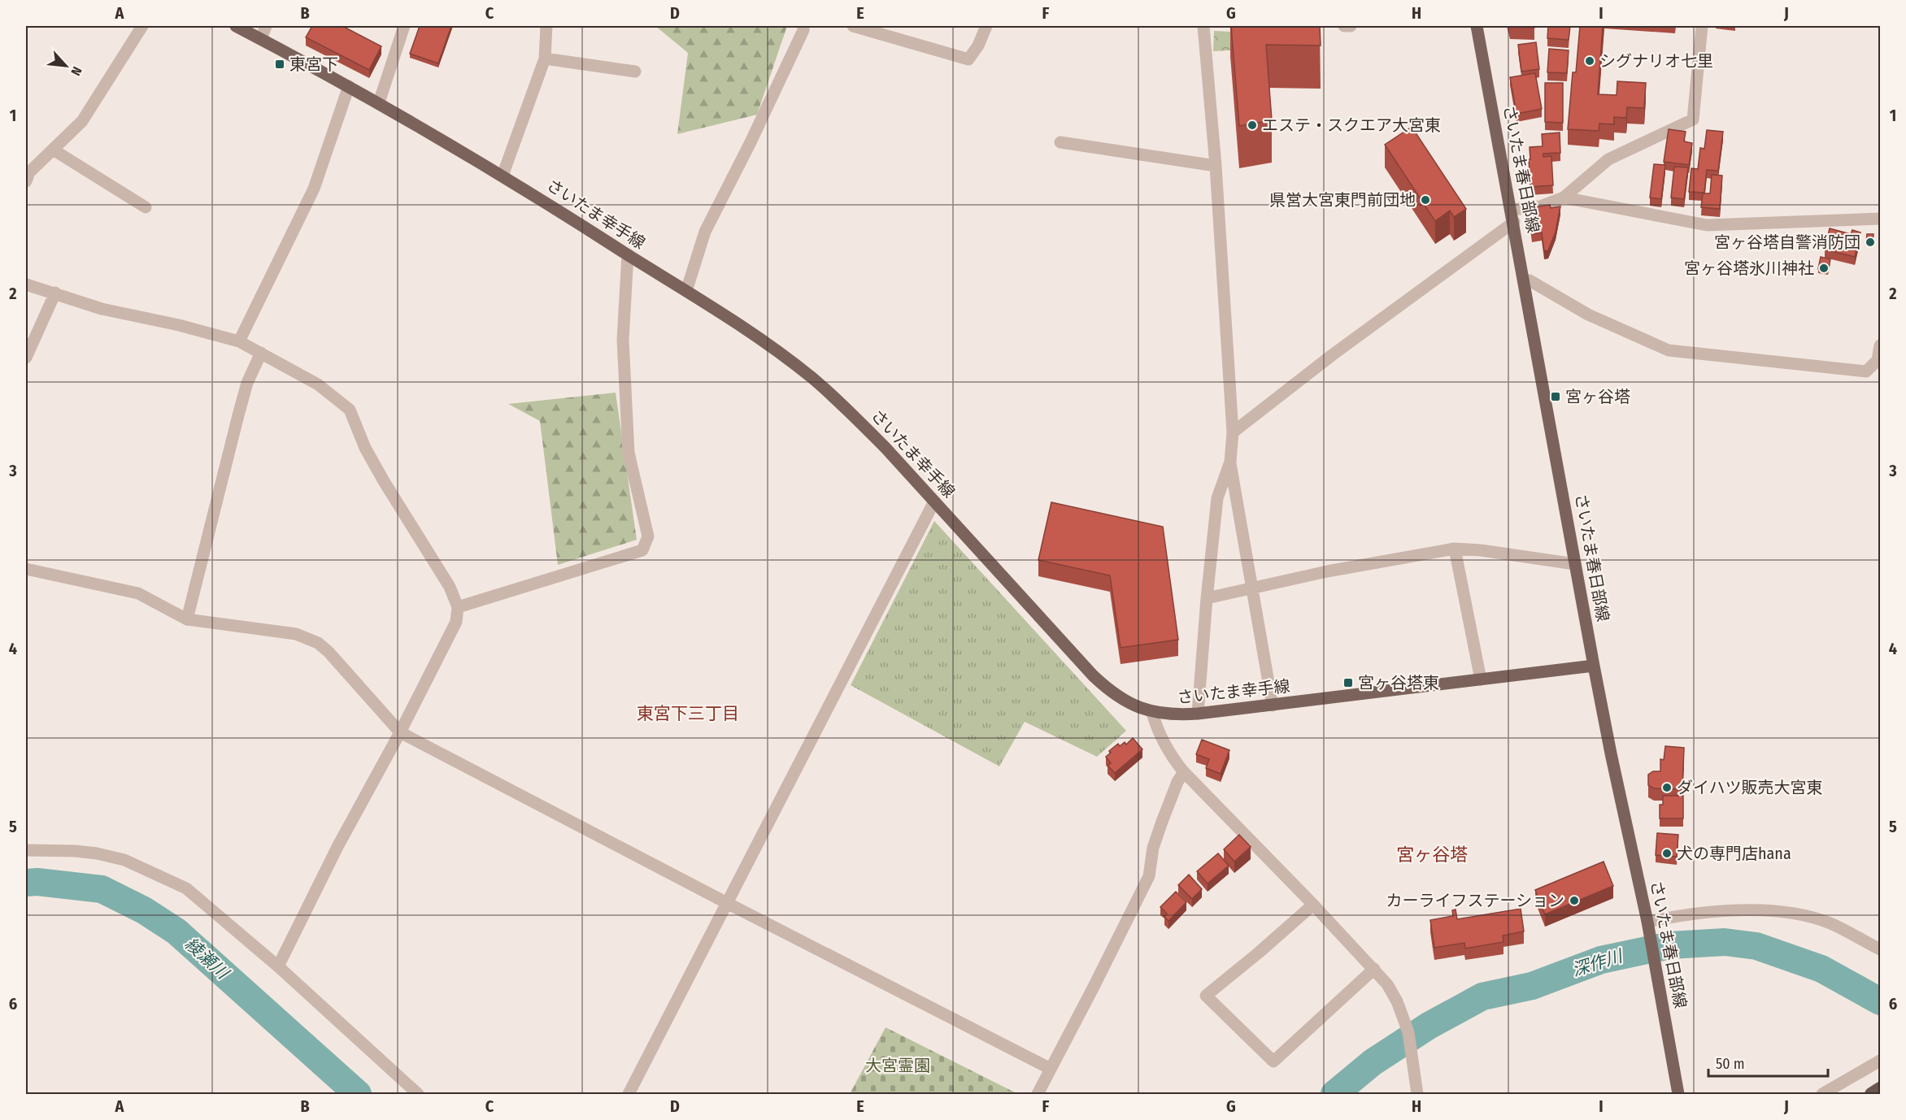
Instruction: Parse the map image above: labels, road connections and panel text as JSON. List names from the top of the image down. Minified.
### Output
{"streets":{"main road":["さいたま春日部線","さいたま幸手線"]},"crossings":[["さいたま春日部線","さいたま幸手線"]],"districts":["東宮下三丁目","宮ヶ谷塔"],"water":["綾瀬川","深作川"],"parks":["大宮霊園"],"places":{"other":["シグナリオ七里","エステ・スクエア大宮東","県営大宮東門前団地","宮ヶ谷塔自警消防団","宮ヶ谷塔氷川神社","ダイハツ販売大宮東","犬の専門店hana","カーライフステーション"],"transit":["東宮下","宮ヶ谷塔","宮ヶ谷塔東"]},"scale_bar":"50 m","north":"bottom right","grid":{"columns":["A","B","C","D","E","F","G","H","I","J"],"rows":["1","2","3","4","5","6"]}}
